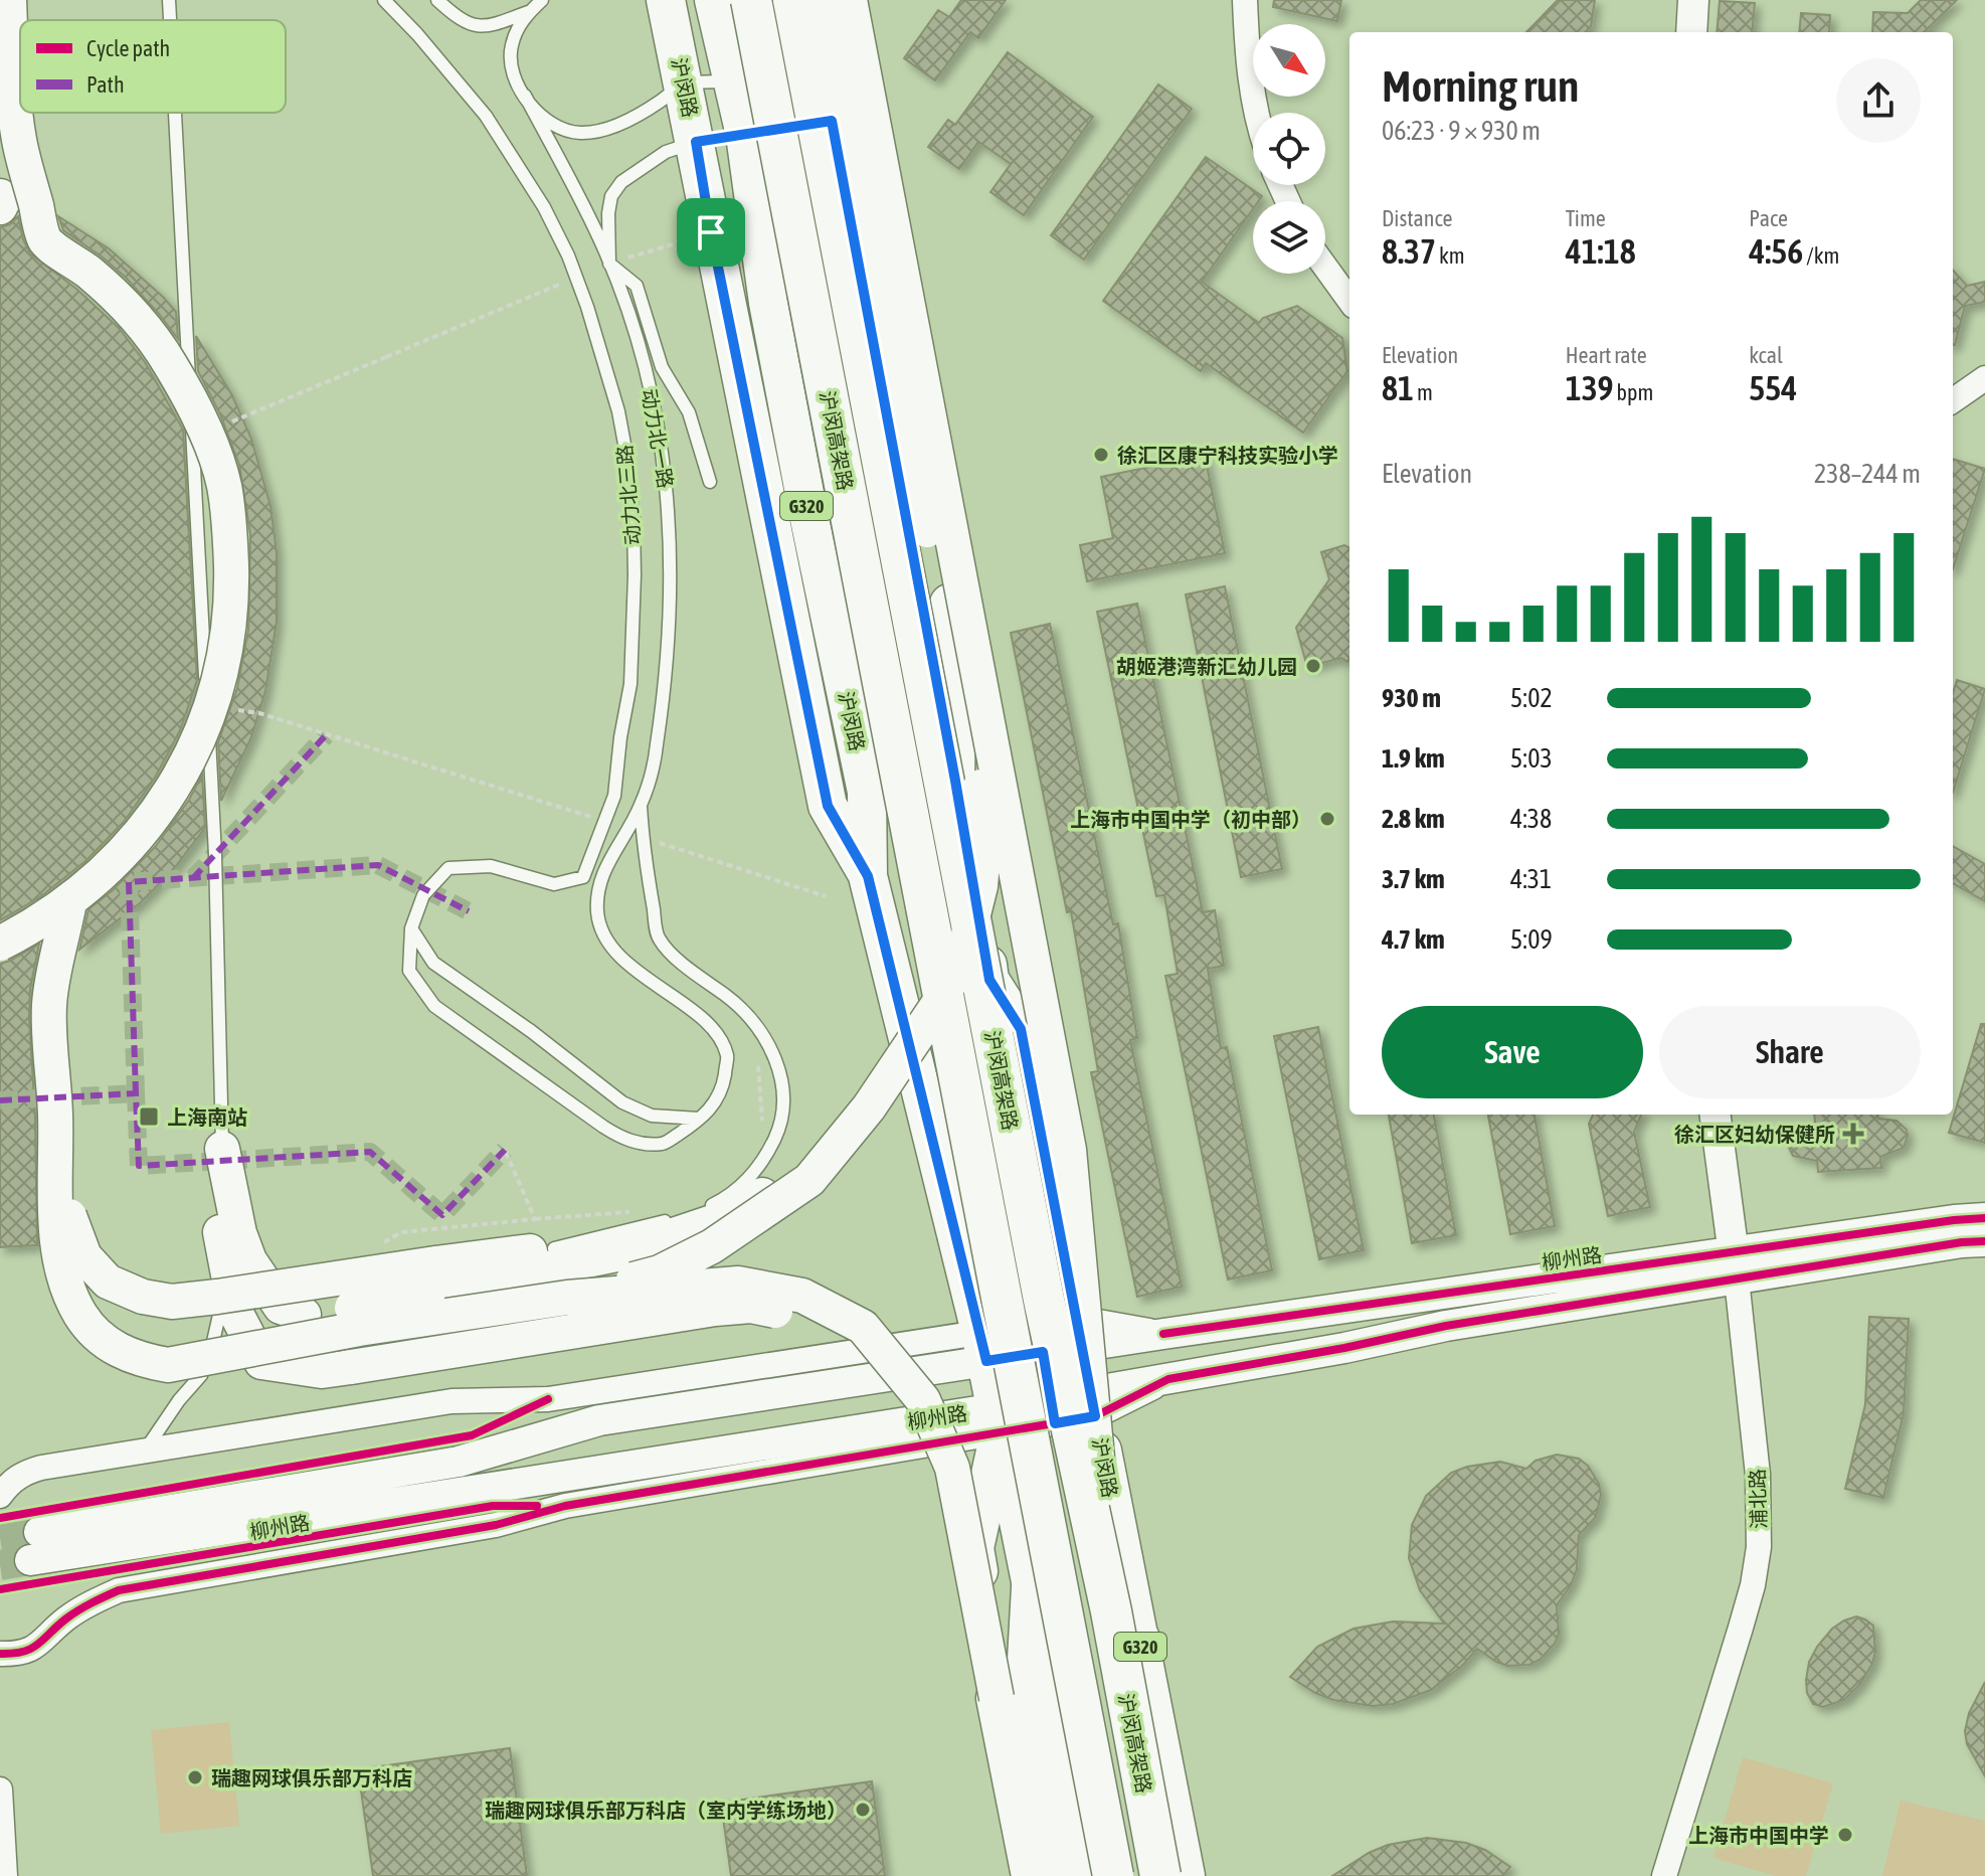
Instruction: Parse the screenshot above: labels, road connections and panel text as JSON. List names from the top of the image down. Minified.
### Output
{"streets":{"highway":["沪闵高架路"],"main road":["沪闵路","G320"],"street":["柳州路","浦北路"],"lane":["动力北一路","动力北三路"]},"crossings":[["沪闵路","沪闵高架路"],["沪闵路","柳州路"],["柳州路","浦北路"]],"places":{"other":["徐汇区康宁科技实验小学","胡姬港湾新汇幼儿园","上海市中国中学（初中部）","瑞趣网球俱乐部万科店","瑞趣网球俱乐部万科店（室内学练场地）","上海市中国中学"],"transit":["上海南站"],"health":["徐汇区妇幼保健所"]},"legend":["Cycle path","Path"],"north":"bottom right","page":{"heading":["Morning run","06:23 · 9 × 930 m"],"stats":[["Distance","8.37 km"],["Time","41:18"],["Pace","4:56 /km"],["Elevation","81 m"],["Heart rate","139 bpm"],["kcal","554"]],"chart":["Elevation","238–244 m"],"list":[{"name":"930 m","note":"5:02"},{"name":"1.9 km","note":"5:03"},{"name":"2.8 km","note":"4:38"},{"name":"3.7 km","note":"4:31"},{"name":"4.7 km","note":"5:09"}],"buttons":["Save","Share"]}}
